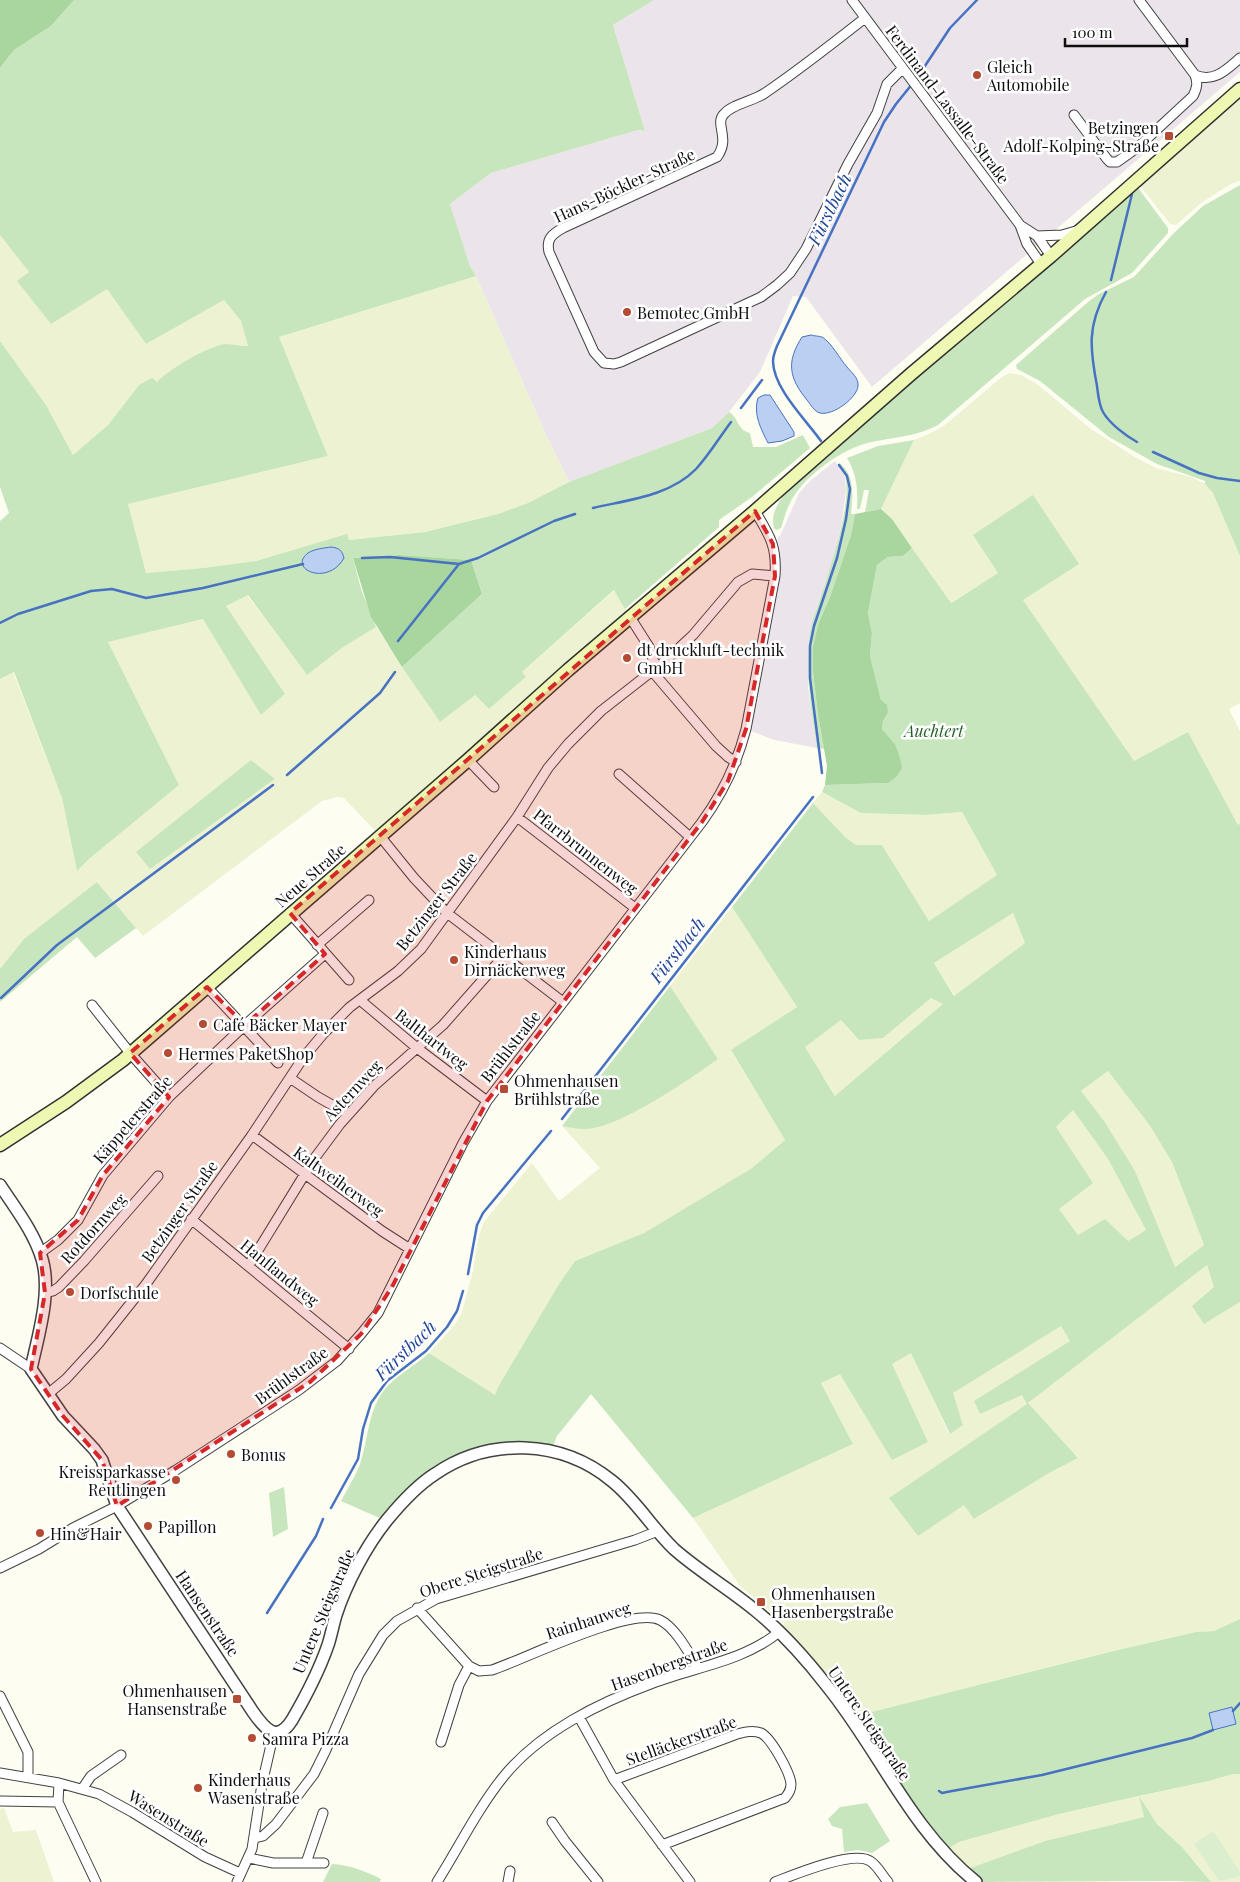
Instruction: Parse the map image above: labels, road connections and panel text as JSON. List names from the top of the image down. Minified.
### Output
{"streets":{"main road":["Neue Straße"],"street":["Ferdinand-Lassalle-Straße","Hans-Böckler-Straße","Pfarrbrunnenweg","Betzinger Straße","Balthartweg","Brühlstraße","Asternweg","Käppelerstraße","Kaltweiherweg","Rotdornweg","Hanflandweg","Obere Steigstraße","Untere Steigstraße","Hansenstraße","Rainhauweg","Hasenbergstraße","Stelläckerstraße","Wasenstraße"]},"crossings":[["Ferdinand-Lassalle-Straße","Hans-Böckler-Straße"],["Ferdinand-Lassalle-Straße","Neue Straße"],["Pfarrbrunnenweg","Betzinger Straße"],["Pfarrbrunnenweg","Brühlstraße"],["Neue Straße","Brühlstraße"],["Betzinger Straße","Balthartweg"],["Betzinger Straße","Brühlstraße"],["Betzinger Straße","Kaltweiherweg"],["Betzinger Straße","Hanflandweg"],["Betzinger Straße","Hansenstraße"],["Balthartweg","Brühlstraße"],["Balthartweg","Asternweg"],["Brühlstraße","Kaltweiherweg"],["Brühlstraße","Hanflandweg"],["Brühlstraße","Hansenstraße"],["Asternweg","Kaltweiherweg"],["Asternweg","Hanflandweg"],["Obere Steigstraße","Untere Steigstraße"],["Untere Steigstraße","Hansenstraße"],["Untere Steigstraße","Hasenbergstraße"],["Rainhauweg","Hasenbergstraße"]],"water":["Fürstbach"],"parks":["Auchtert"],"places":{"other":["Gleich Automobile","Bemotec GmbH","dt druckluft-technik GmbH","Kinderhaus Dirnäckerweg","Café Bäcker Mayer","Hermes PaketShop","Dorfschule","Bonus","Kreissparkasse Reutlingen","Papillon","Hin&Hair","Samra Pizza","Kinderhaus Wasenstraße"],"transit":["Betzingen Adolf-Kolping-Straße","Ohmenhausen Brühlstraße","Ohmenhausen Hasenbergstraße","Ohmenhausen Hansenstraße"]},"scale_bar":"100 m"}
